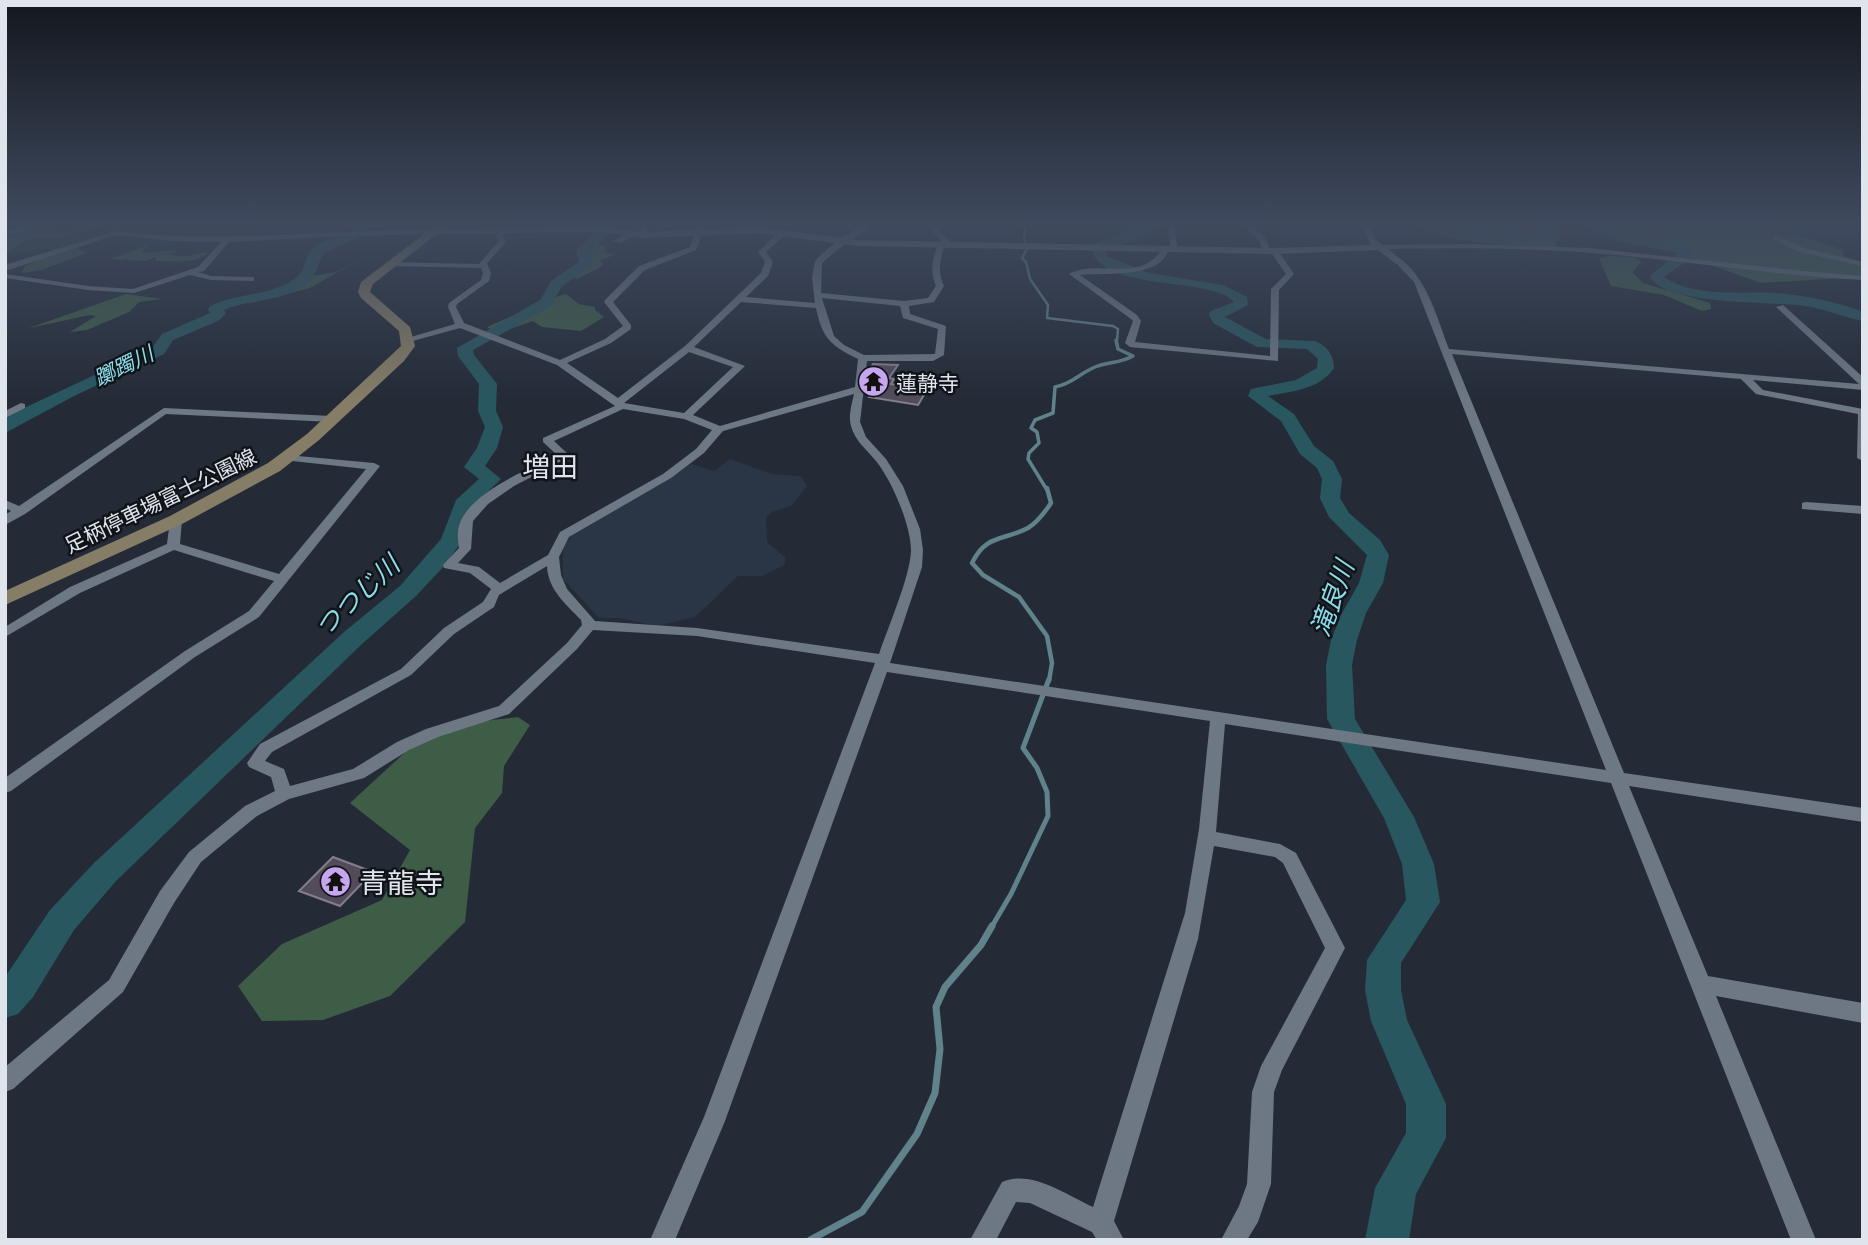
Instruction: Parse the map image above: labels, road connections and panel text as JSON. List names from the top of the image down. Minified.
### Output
{"streets":{"main road":["足柄停車場富士公園線"]},"districts":["増田"],"water":["躑躅川","つつじ川","滝良川"],"places":{"temple":["蓮静寺","青龍寺"]}}
